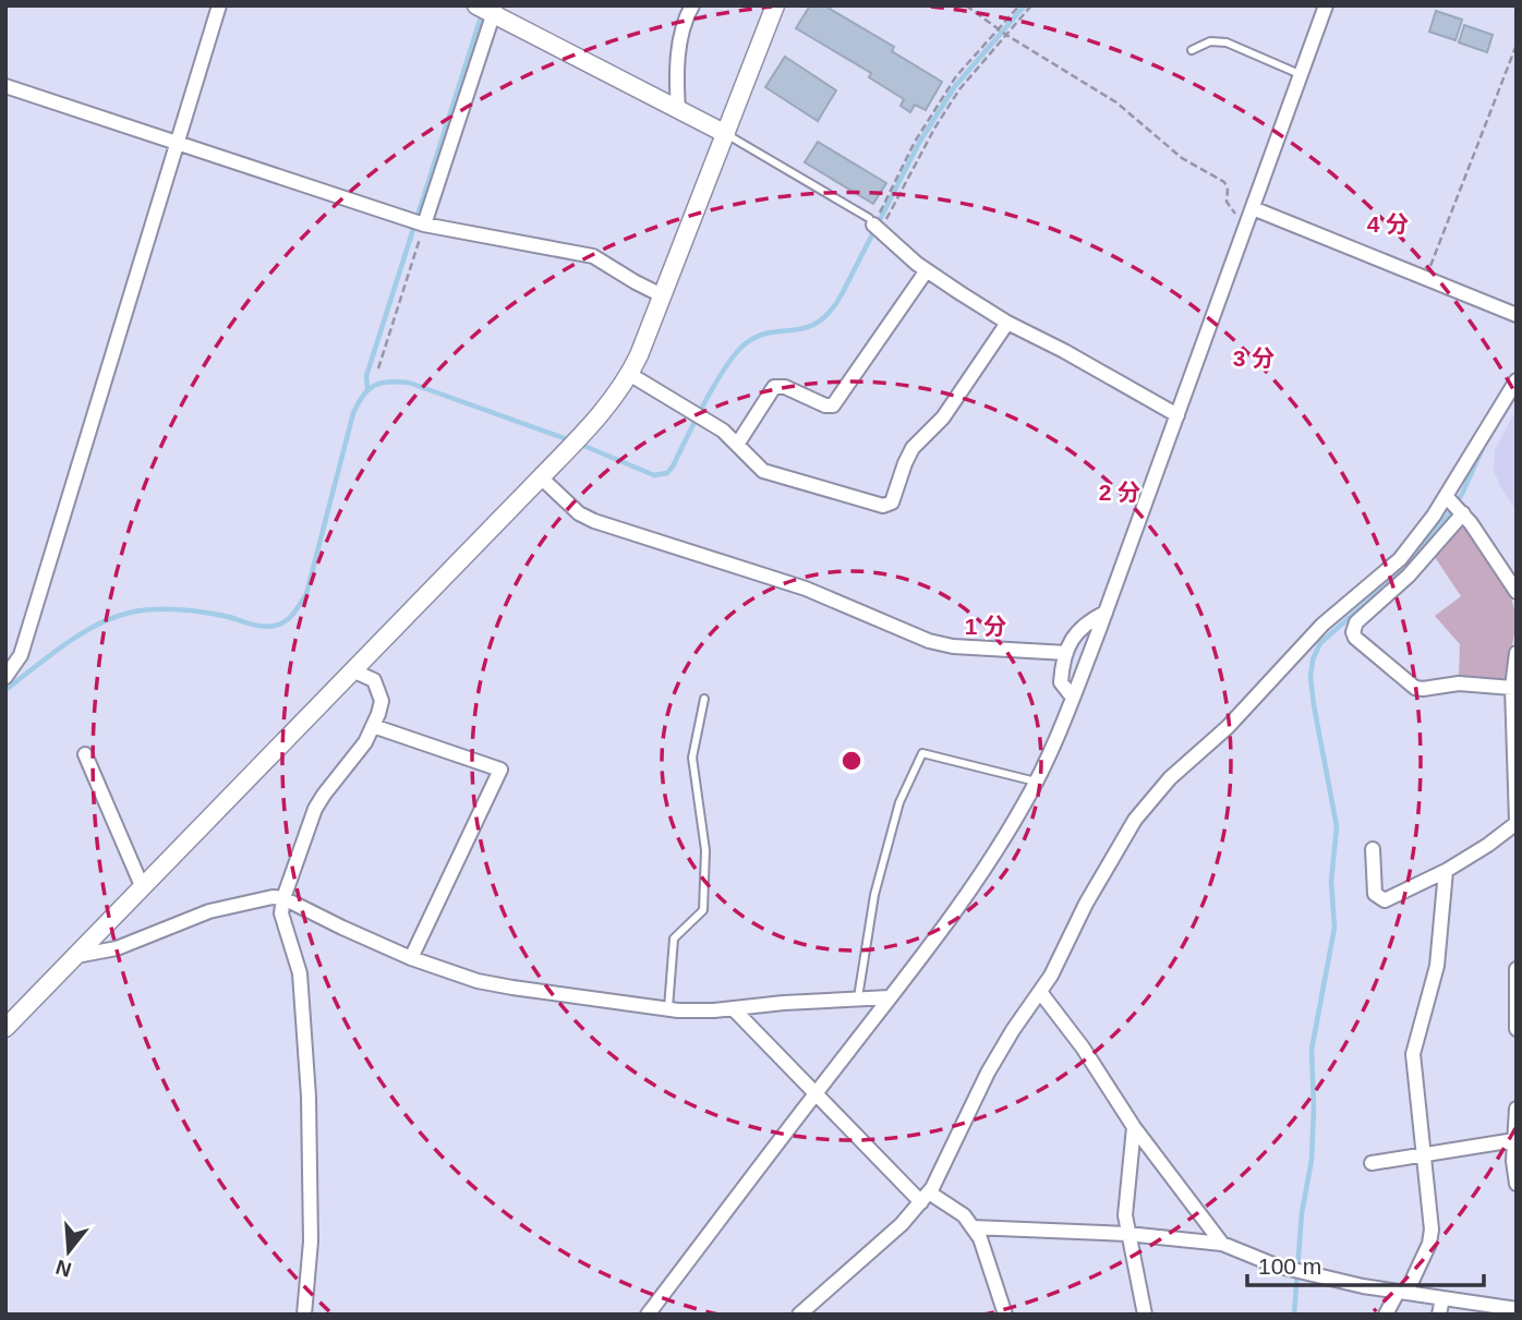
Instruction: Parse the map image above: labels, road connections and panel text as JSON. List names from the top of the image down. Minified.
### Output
{"scale_bar":"100 m","north":"bottom","rings":["4 分","3 分","2 分","1 分"]}
